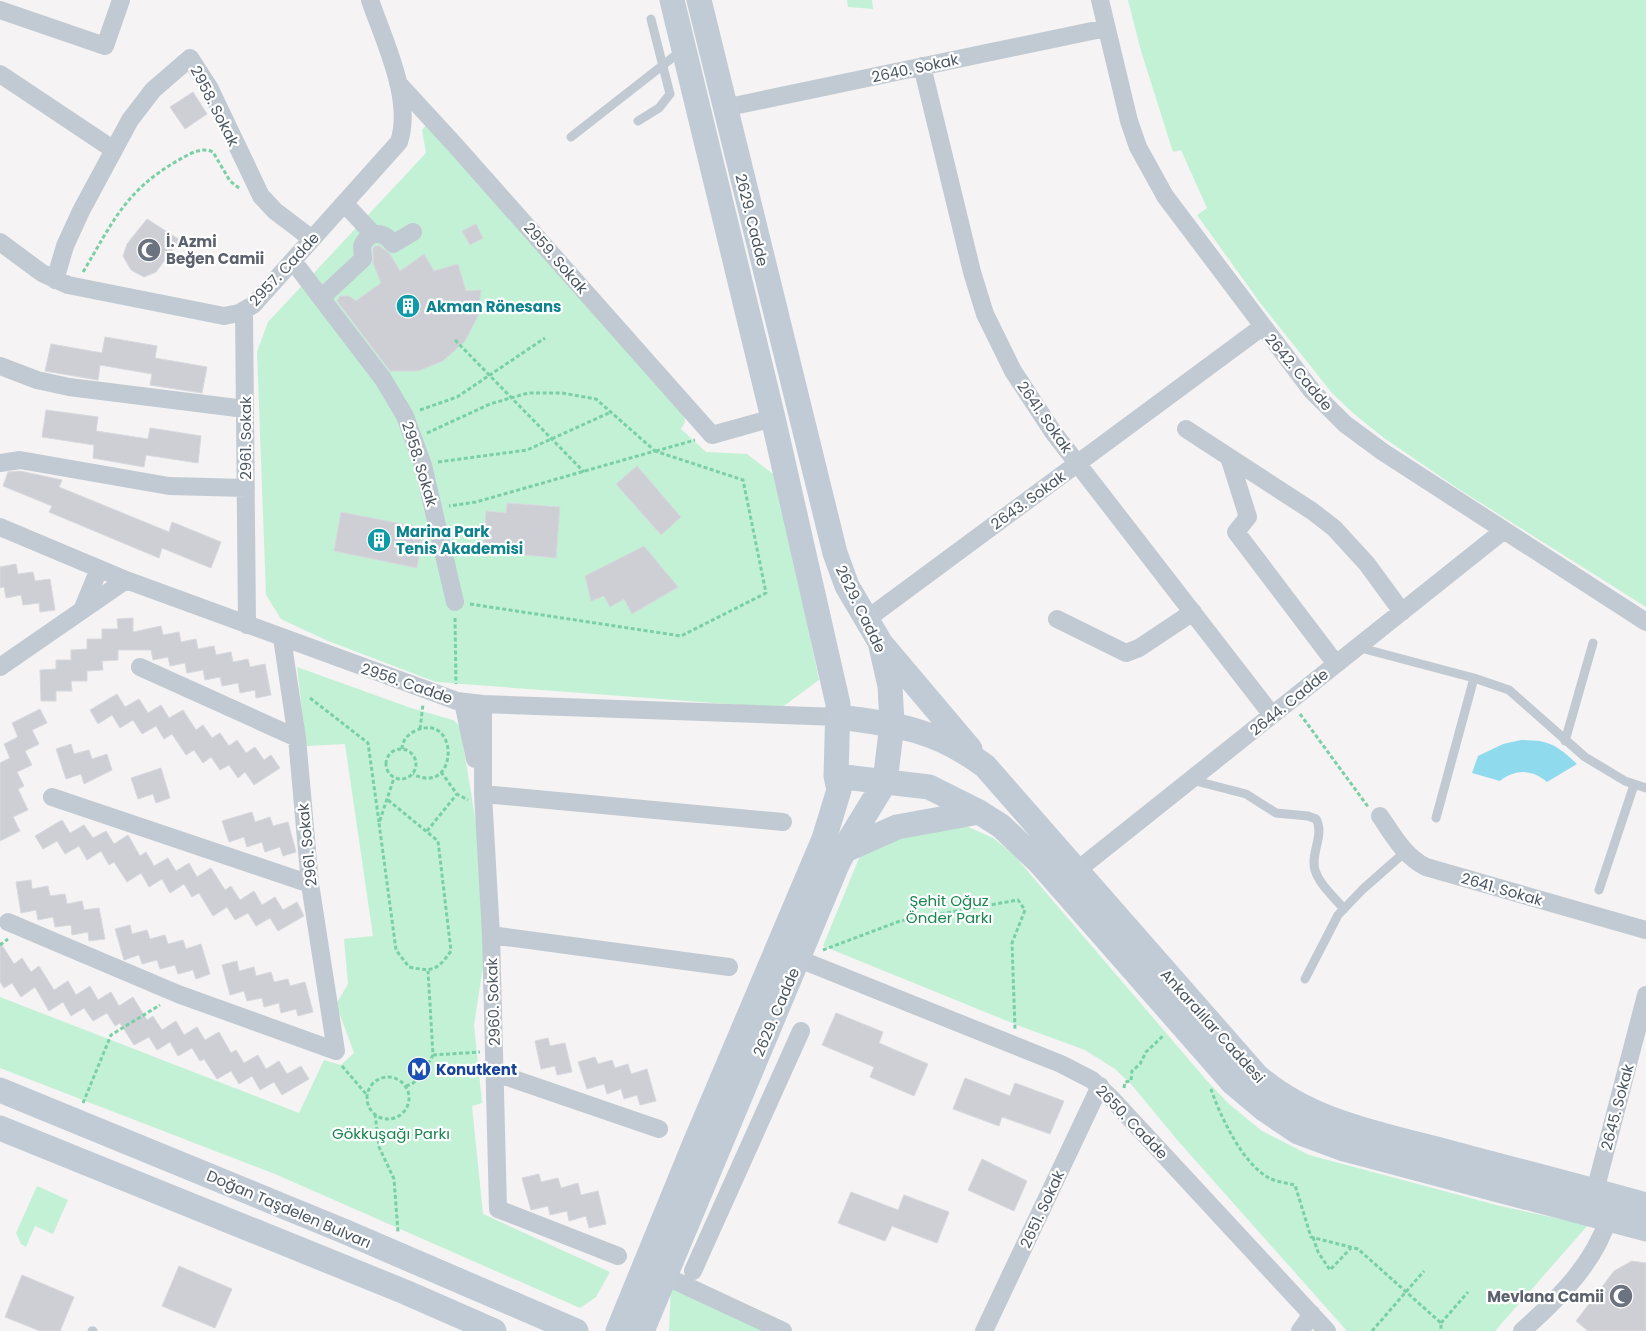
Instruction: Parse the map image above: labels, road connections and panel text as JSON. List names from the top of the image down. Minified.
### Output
{"streets":{"main road":["2629. Cadde","Ankaralılar Caddesi","Doğan Taşdelen Bulvarı"],"street":["2640. Sokak","2958. Sokak","2959. Sokak","2957. Cadde","2642. Cadde","2641. Sokak","2961. Sokak","2643. Sokak","2956. Cadde","2644. Cadde","2960. Sokak","2645. Sokak","2650. Cadde","2651. Sokak"]},"crossings":[["2640. Sokak","2629. Cadde"],["2640. Sokak","2642. Cadde"],["2640. Sokak","2641. Sokak"],["2958. Sokak","2957. Cadde"],["2629. Cadde","2643. Sokak"],["2629. Cadde","2956. Cadde"],["2629. Cadde","Ankaralılar Caddesi"],["2629. Cadde","2650. Cadde"],["2959. Sokak","2957. Cadde"],["2957. Cadde","2961. Sokak"],["2642. Cadde","2643. Sokak"],["2642. Cadde","2644. Cadde"],["2641. Sokak","2643. Sokak"],["2641. Sokak","2644. Cadde"],["2961. Sokak","2956. Cadde"],["2956. Cadde","2960. Sokak"],["2956. Cadde","Ankaralılar Caddesi"],["2644. Cadde","Ankaralılar Caddesi"],["Ankaralılar Caddesi","2645. Sokak"],["2650. Cadde","2651. Sokak"]],"parks":["Şehit Oğuz Önder Parkı","Gökkuşağı Parkı"],"places":{"mosque":["İ. Azmi Beğen Camii","Mevlana Camii"],"building":["Akman Rönesans","Marina Park Tenis Akademisi"],"metro station":["Konutkent"]}}
